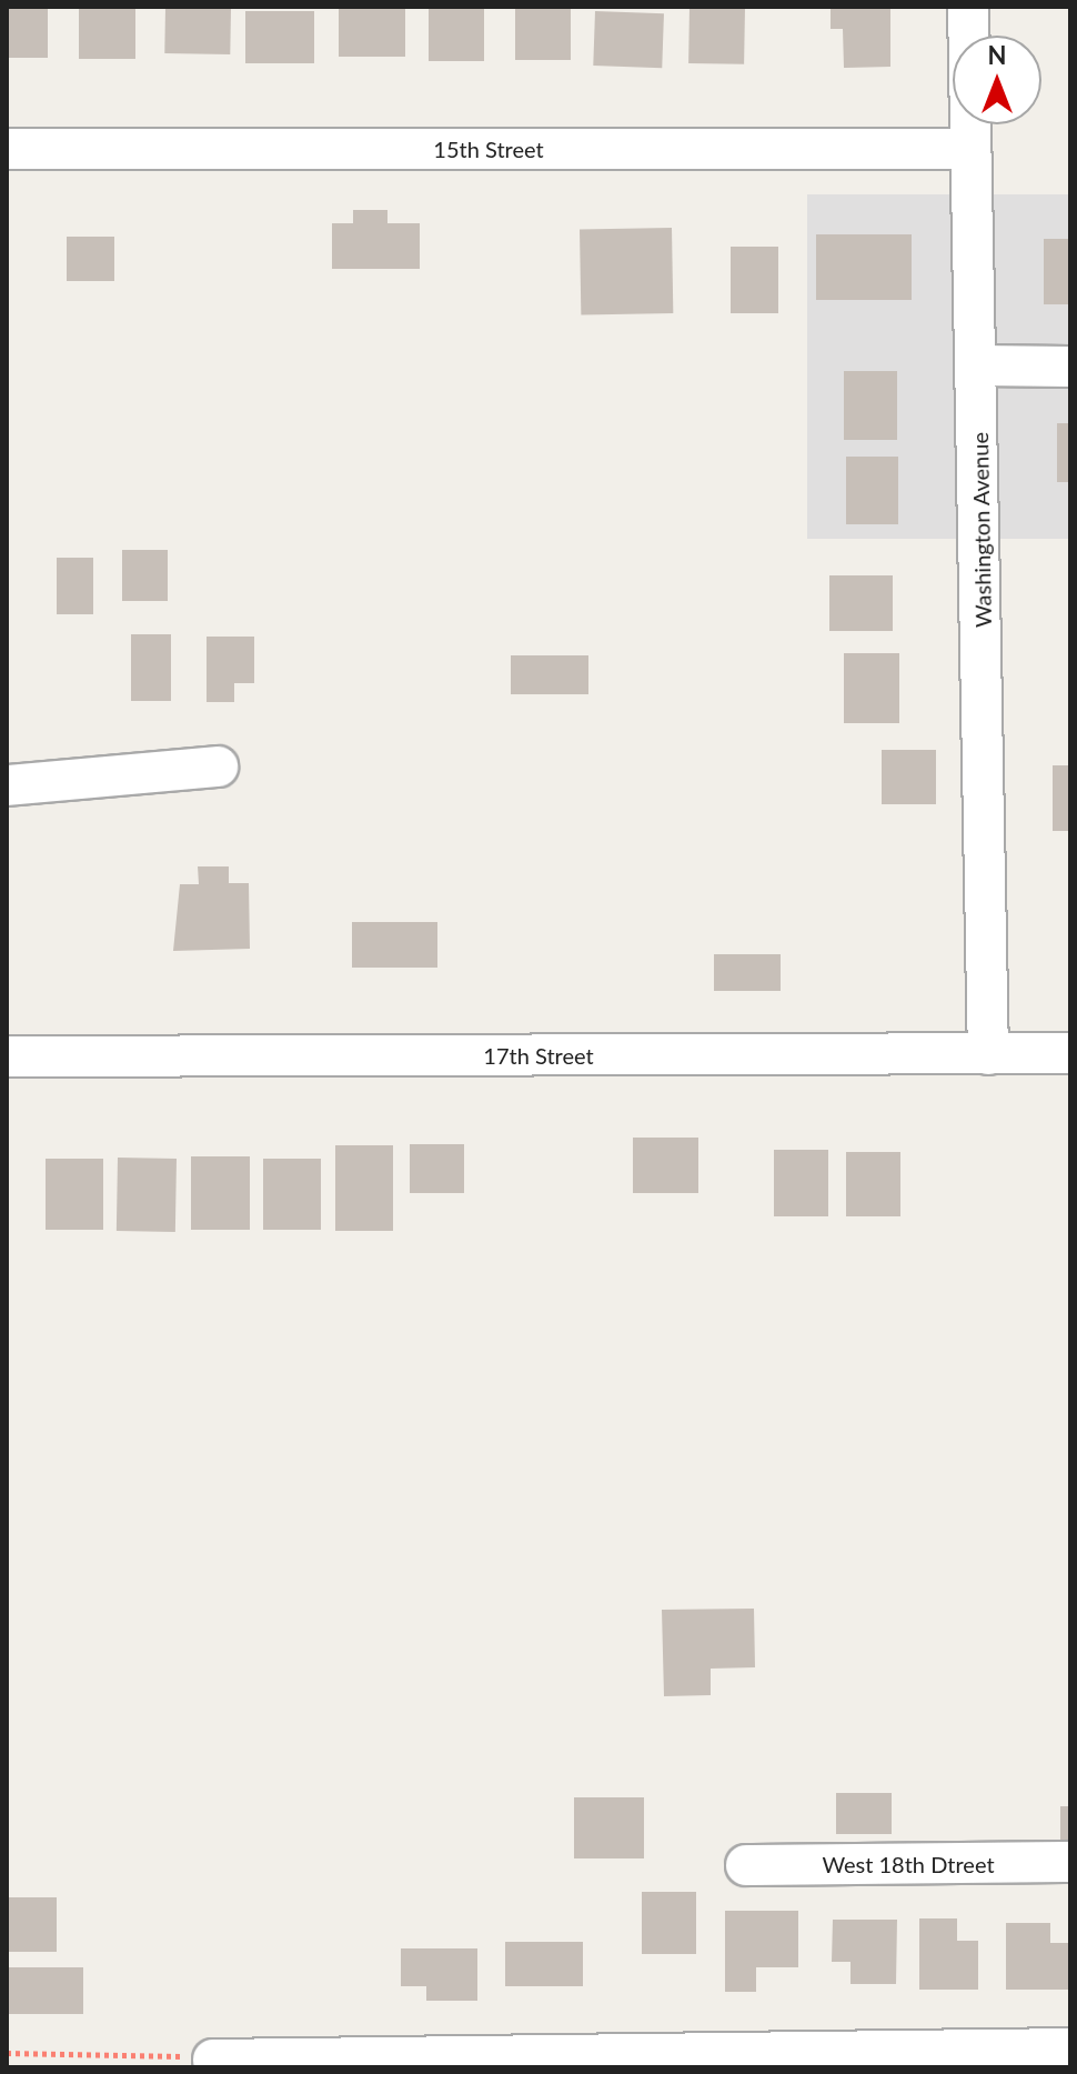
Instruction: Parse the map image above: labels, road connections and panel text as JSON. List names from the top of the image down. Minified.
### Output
{"streets":{"street":["15th Street","Washington Avenue","17th Street","West 18th Dtreet"]},"crossings":[["15th Street","Washington Avenue"],["Washington Avenue","17th Street"]],"north":"top"}
